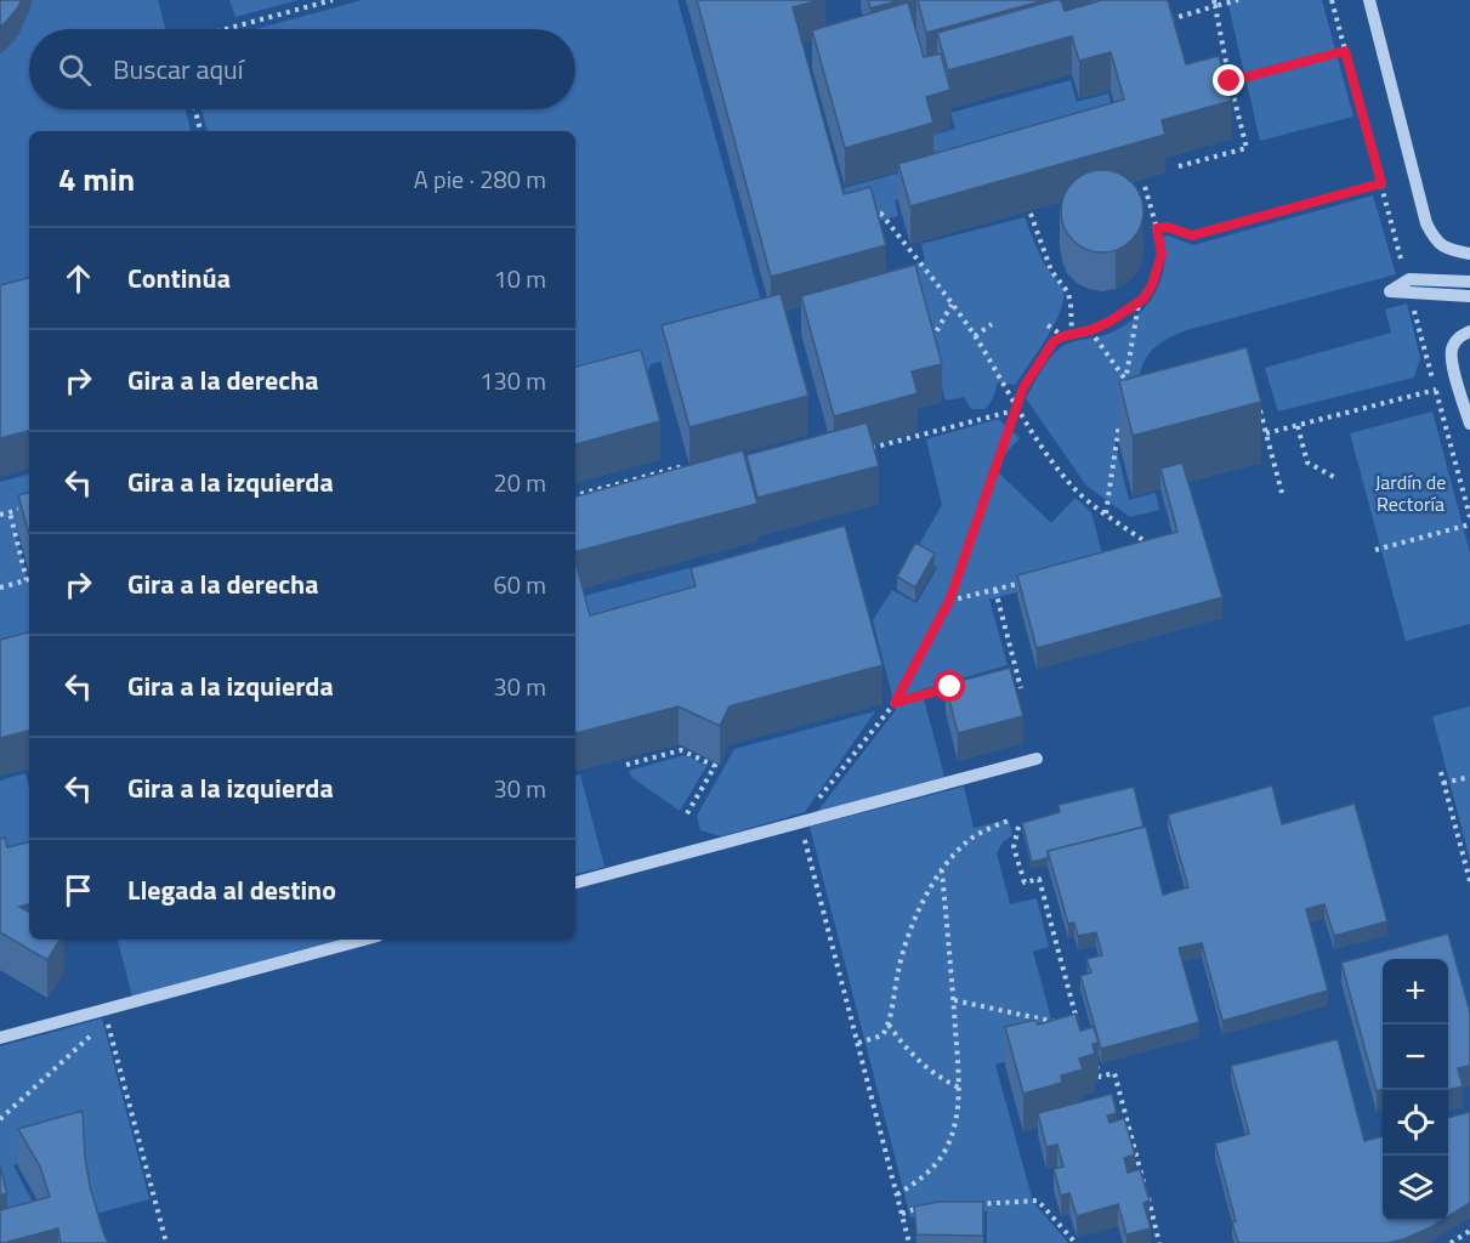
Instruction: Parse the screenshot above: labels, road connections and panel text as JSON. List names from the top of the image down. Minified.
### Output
{"parks":["Jardín de Rectoría"],"page":{"search":"Buscar aquí","heading":["4 min","A pie · 280 m"],"list":[["Continúa","10 m"],["Gira a la derecha","130 m"],["Gira a la izquierda","20 m"],["Gira a la derecha","60 m"],["Gira a la izquierda","30 m"],["Gira a la izquierda","30 m"],"Llegada al destino"],"map_buttons":["+","−"]}}
